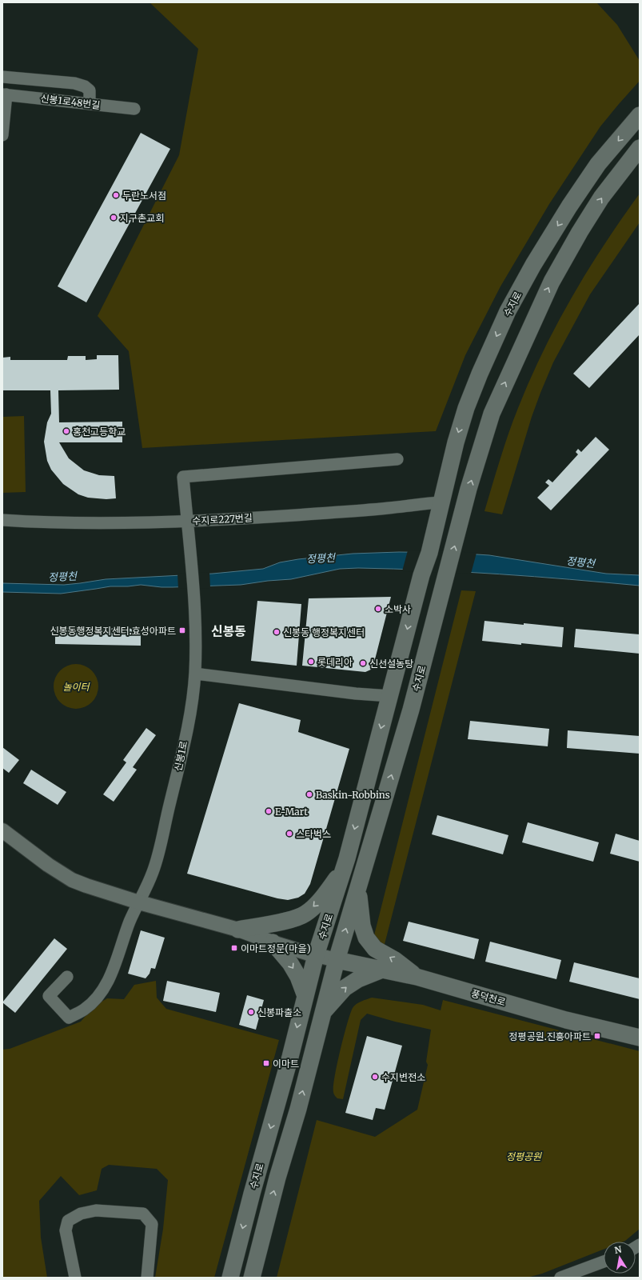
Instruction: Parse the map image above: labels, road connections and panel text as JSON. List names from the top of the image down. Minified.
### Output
{"streets":{"main road":["수지로","풍덕천로"],"street":["신봉1로48번길","수지로227번길","신봉1로"]},"crossings":[["수지로","수지로227번길"],["수지로","풍덕천로"],["수지로227번길","신봉1로"]],"districts":["신봉동"],"water":["정평천"],"parks":["놀이터","정평공원"],"places":{"other":["두란노서점","지구촌교회","홍천고등학교","소박사","신봉동 행정복지센터","롯데리아","신선설농탕","Baskin-Robbins","E-Mart","스타벅스","신봉파출소","수지변전소"],"transit":["신봉동행정복지센터.효성아파트","이마트정문(마을)","정평공원.진흥아파트","이마트"]},"north":"top"}
